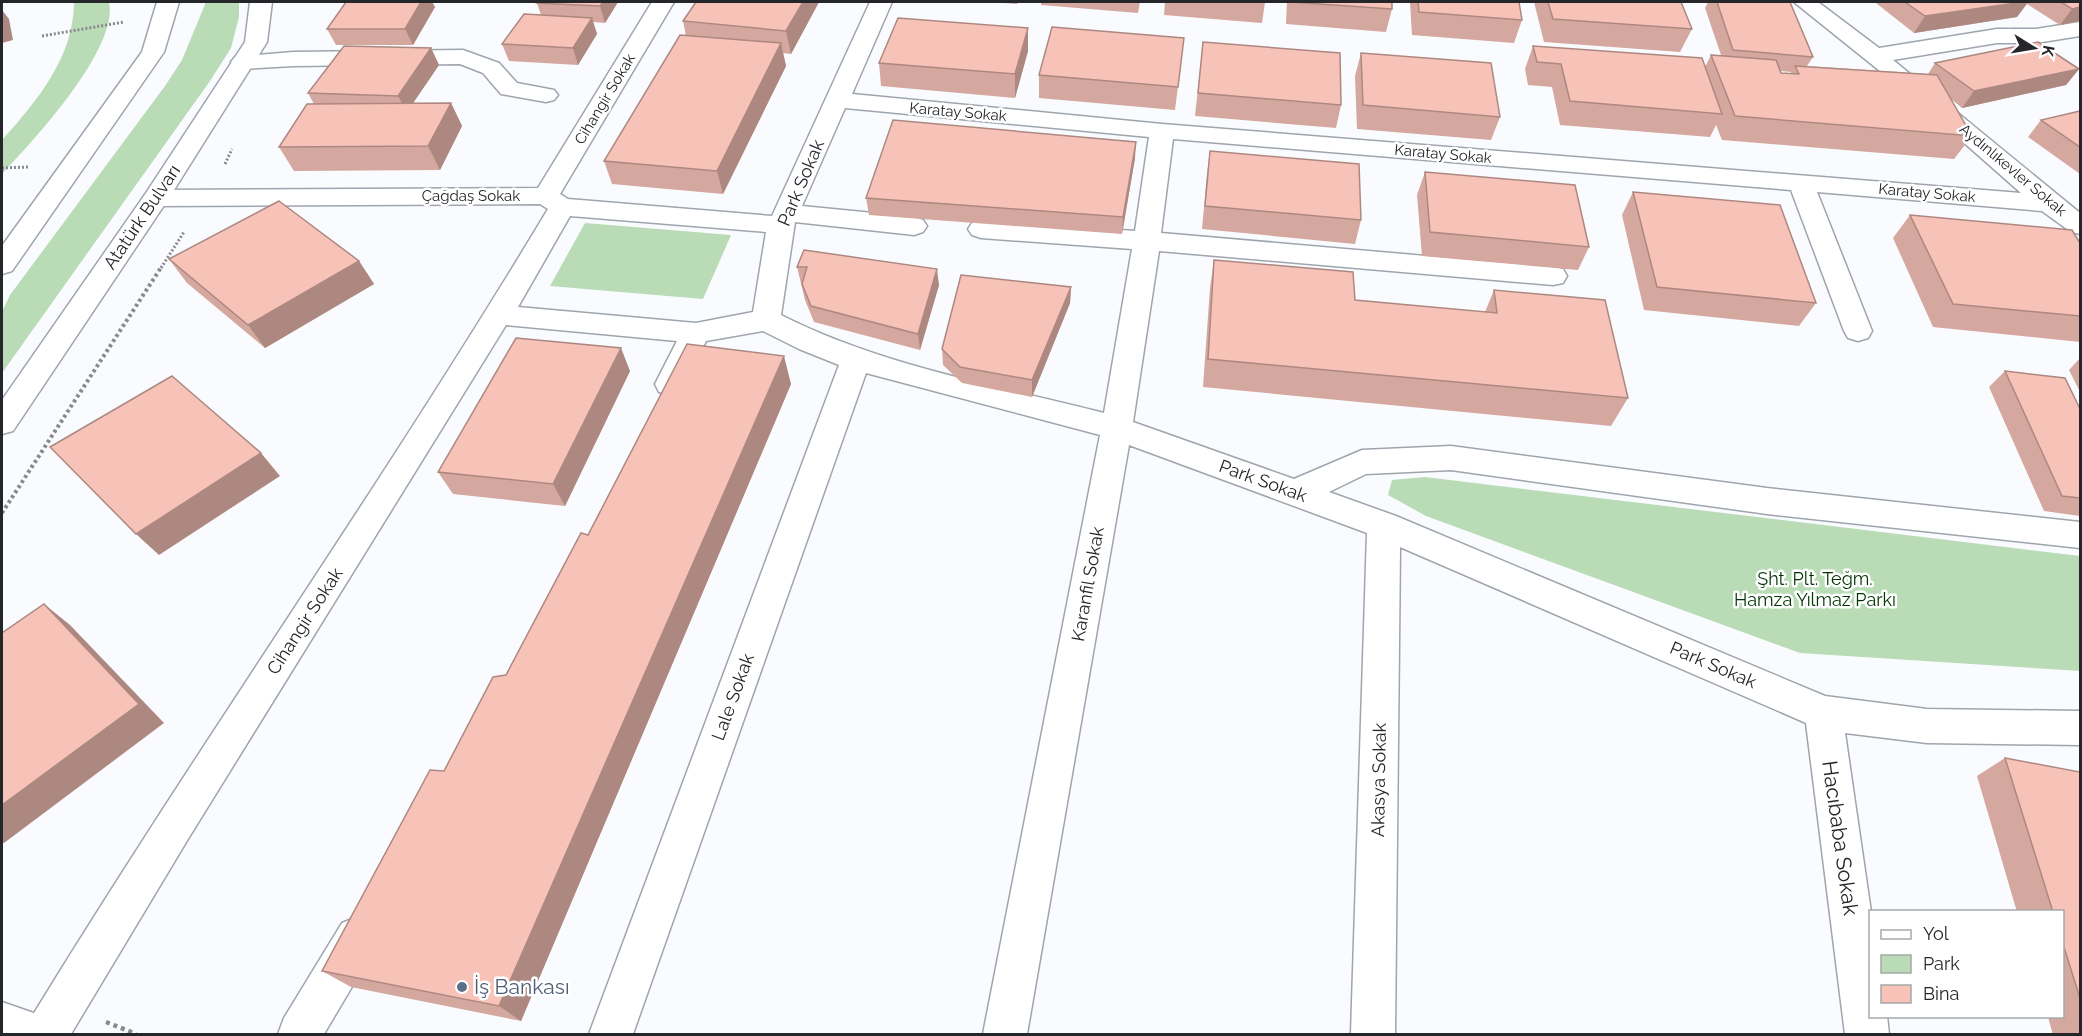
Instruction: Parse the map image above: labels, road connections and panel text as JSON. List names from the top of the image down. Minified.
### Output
{"streets":{"street":["Cihangir Sokak","Karatay Sokak","Aydınlıkevler Sokak","Park Sokak","Çağdaş Sokak","Atatürk Bulvarı","Karanfil Sokak","Lale Sokak","Akasya Sokak","Hacıbaba Sokak"]},"crossings":[["Cihangir Sokak","Çağdaş Sokak"],["Karatay Sokak","Aydınlıkevler Sokak"],["Karatay Sokak","Park Sokak"],["Karatay Sokak","Karanfil Sokak"],["Park Sokak","Çağdaş Sokak"],["Park Sokak","Karanfil Sokak"],["Park Sokak","Lale Sokak"],["Park Sokak","Akasya Sokak"],["Park Sokak","Hacıbaba Sokak"],["Çağdaş Sokak","Atatürk Bulvarı"]],"parks":["Şht. Plt. Teğm. Hamza Yılmaz Parkı"],"places":["İş Bankası"],"legend":["Yol","Park","Bina"],"north":"right"}
